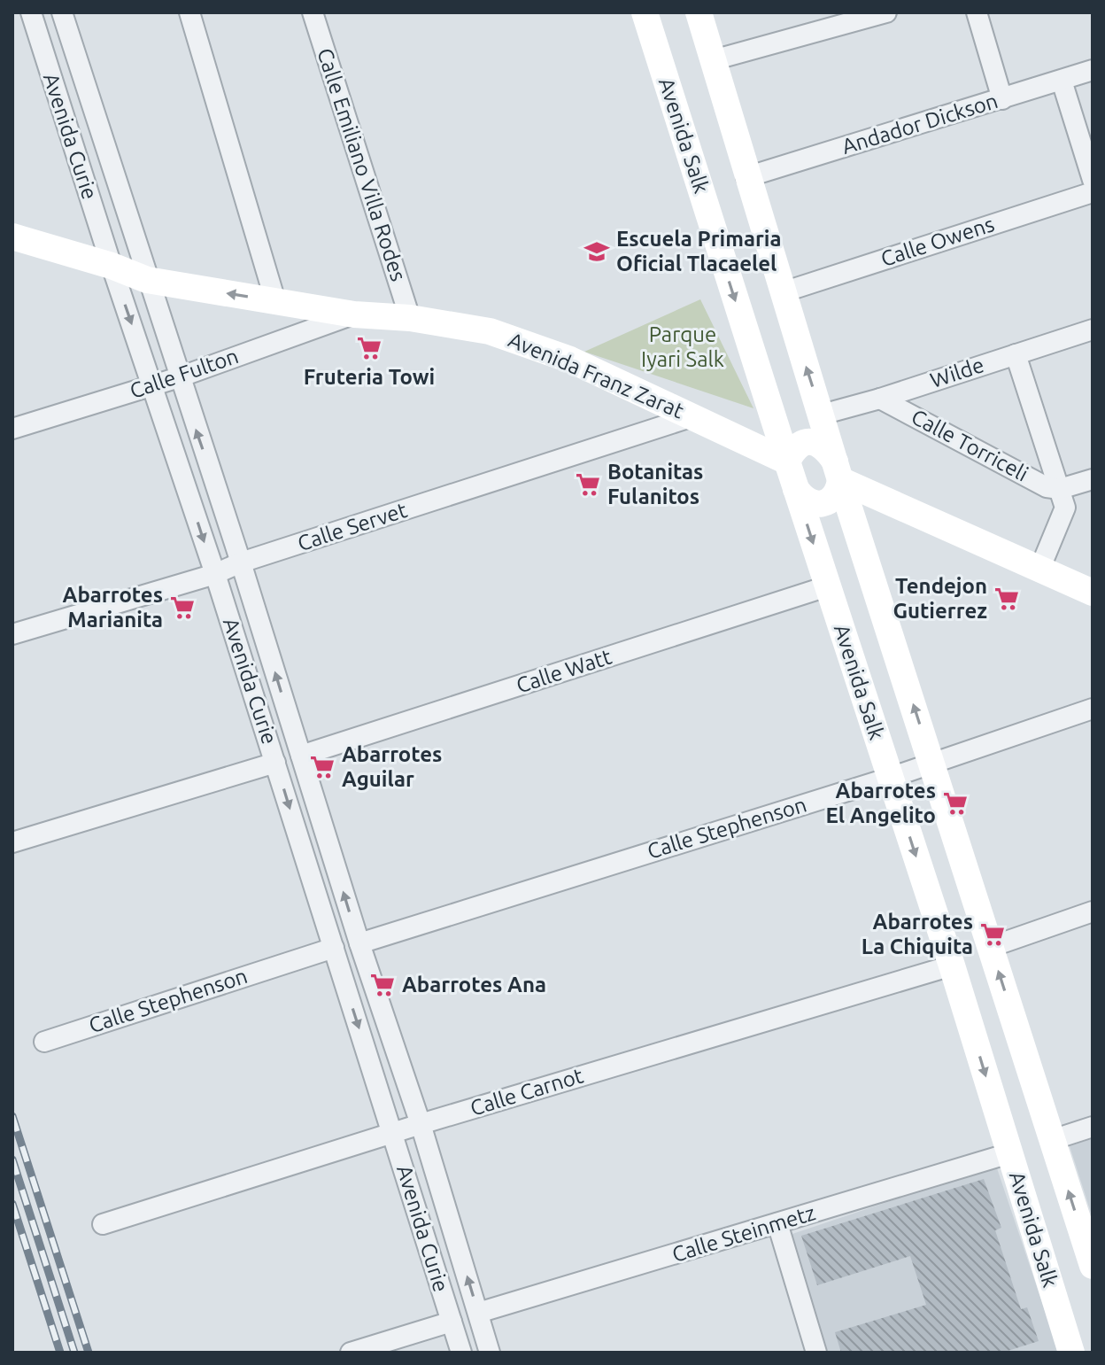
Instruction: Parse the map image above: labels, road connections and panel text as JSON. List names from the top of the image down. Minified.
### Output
{"streets":{"main road":["Avenida Salk","Avenida Franz Zarat"],"street":["Andador Dickson","Avenida Curie","Calle Emiliano Villa Rodes","Calle Owens","Wilde","Calle Fulton","Calle Torriceli","Calle Servet","Calle Watt","Calle Stephenson","Calle Carnot","Calle Steinmetz"]},"crossings":[["Avenida Salk","Avenida Franz Zarat"],["Avenida Salk","Calle Watt"],["Avenida Salk","Calle Stephenson"],["Avenida Salk","Calle Carnot"],["Avenida Salk","Calle Steinmetz"],["Avenida Curie","Calle Fulton"],["Avenida Curie","Avenida Franz Zarat"],["Avenida Curie","Calle Servet"],["Avenida Curie","Calle Watt"],["Avenida Curie","Calle Stephenson"],["Avenida Curie","Calle Carnot"],["Avenida Curie","Calle Steinmetz"],["Calle Emiliano Villa Rodes","Avenida Franz Zarat"],["Wilde","Calle Torriceli"],["Calle Fulton","Avenida Franz Zarat"],["Avenida Franz Zarat","Calle Servet"]],"parks":["Parque Iyari Salk"],"places":{"school or university":["Escuela Primaria Oficial Tlacaelel"],"supermarket":["Fruteria Towi","Botanitas Fulanitos","Tendejon Gutierrez","Abarrotes Marianita","Abarrotes Aguilar","Abarrotes El Angelito","Abarrotes La Chiquita","Abarrotes Ana"]}}
